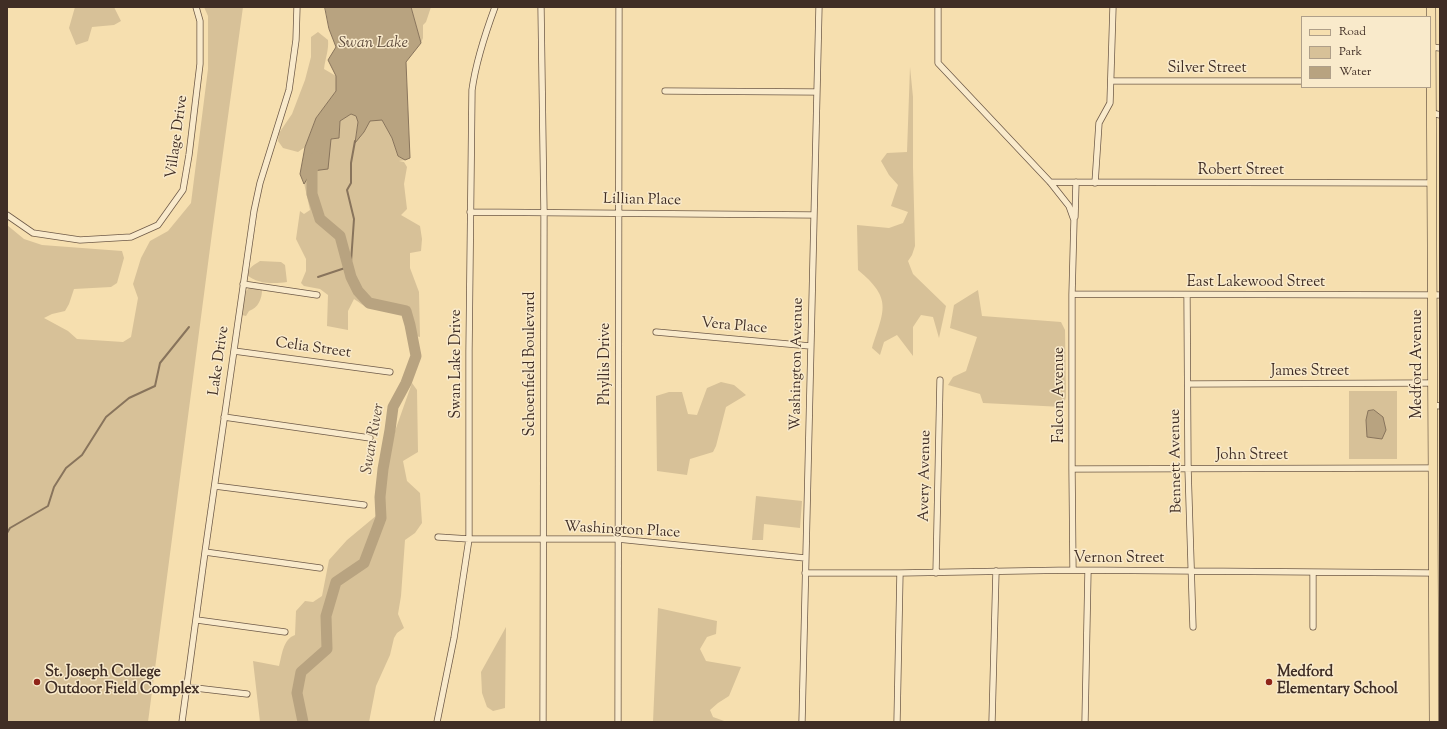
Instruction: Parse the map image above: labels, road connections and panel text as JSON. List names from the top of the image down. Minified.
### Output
{"streets":{"main road":["Medford Avenue"],"street":["Silver Street","Village Drive","Robert Street","Lillian Place","East Lakewood Street","Vera Place","Celia Street","Lake Drive","Swan Lake Drive","Schoenfield Boulevard","Phyllis Drive","Washington Avenue","James Street","Falcon Avenue","John Street","Bennett Avenue","Avery Avenue","Washington Place","Vernon Street"]},"crossings":[["Robert Street","Medford Avenue"],["Robert Street","Falcon Avenue"],["Lillian Place","Swan Lake Drive"],["Lillian Place","Schoenfield Boulevard"],["Lillian Place","Phyllis Drive"],["Lillian Place","Washington Avenue"],["East Lakewood Street","Medford Avenue"],["East Lakewood Street","Falcon Avenue"],["East Lakewood Street","Bennett Avenue"],["Vera Place","Washington Avenue"],["Celia Street","Lake Drive"],["Swan Lake Drive","Washington Place"],["Schoenfield Boulevard","Washington Place"],["Phyllis Drive","Washington Place"],["Washington Avenue","Washington Place"],["Washington Avenue","Vernon Street"],["Medford Avenue","James Street"],["Medford Avenue","John Street"],["Medford Avenue","Vernon Street"],["James Street","Bennett Avenue"],["Falcon Avenue","John Street"],["Falcon Avenue","Vernon Street"],["John Street","Bennett Avenue"],["Bennett Avenue","Vernon Street"],["Avery Avenue","Vernon Street"]],"water":["Swan Lake","Swan River"],"places":["St. Joseph College Outdoor Field Complex","Medford Elementary School"],"legend":["Road","Park","Water"]}
